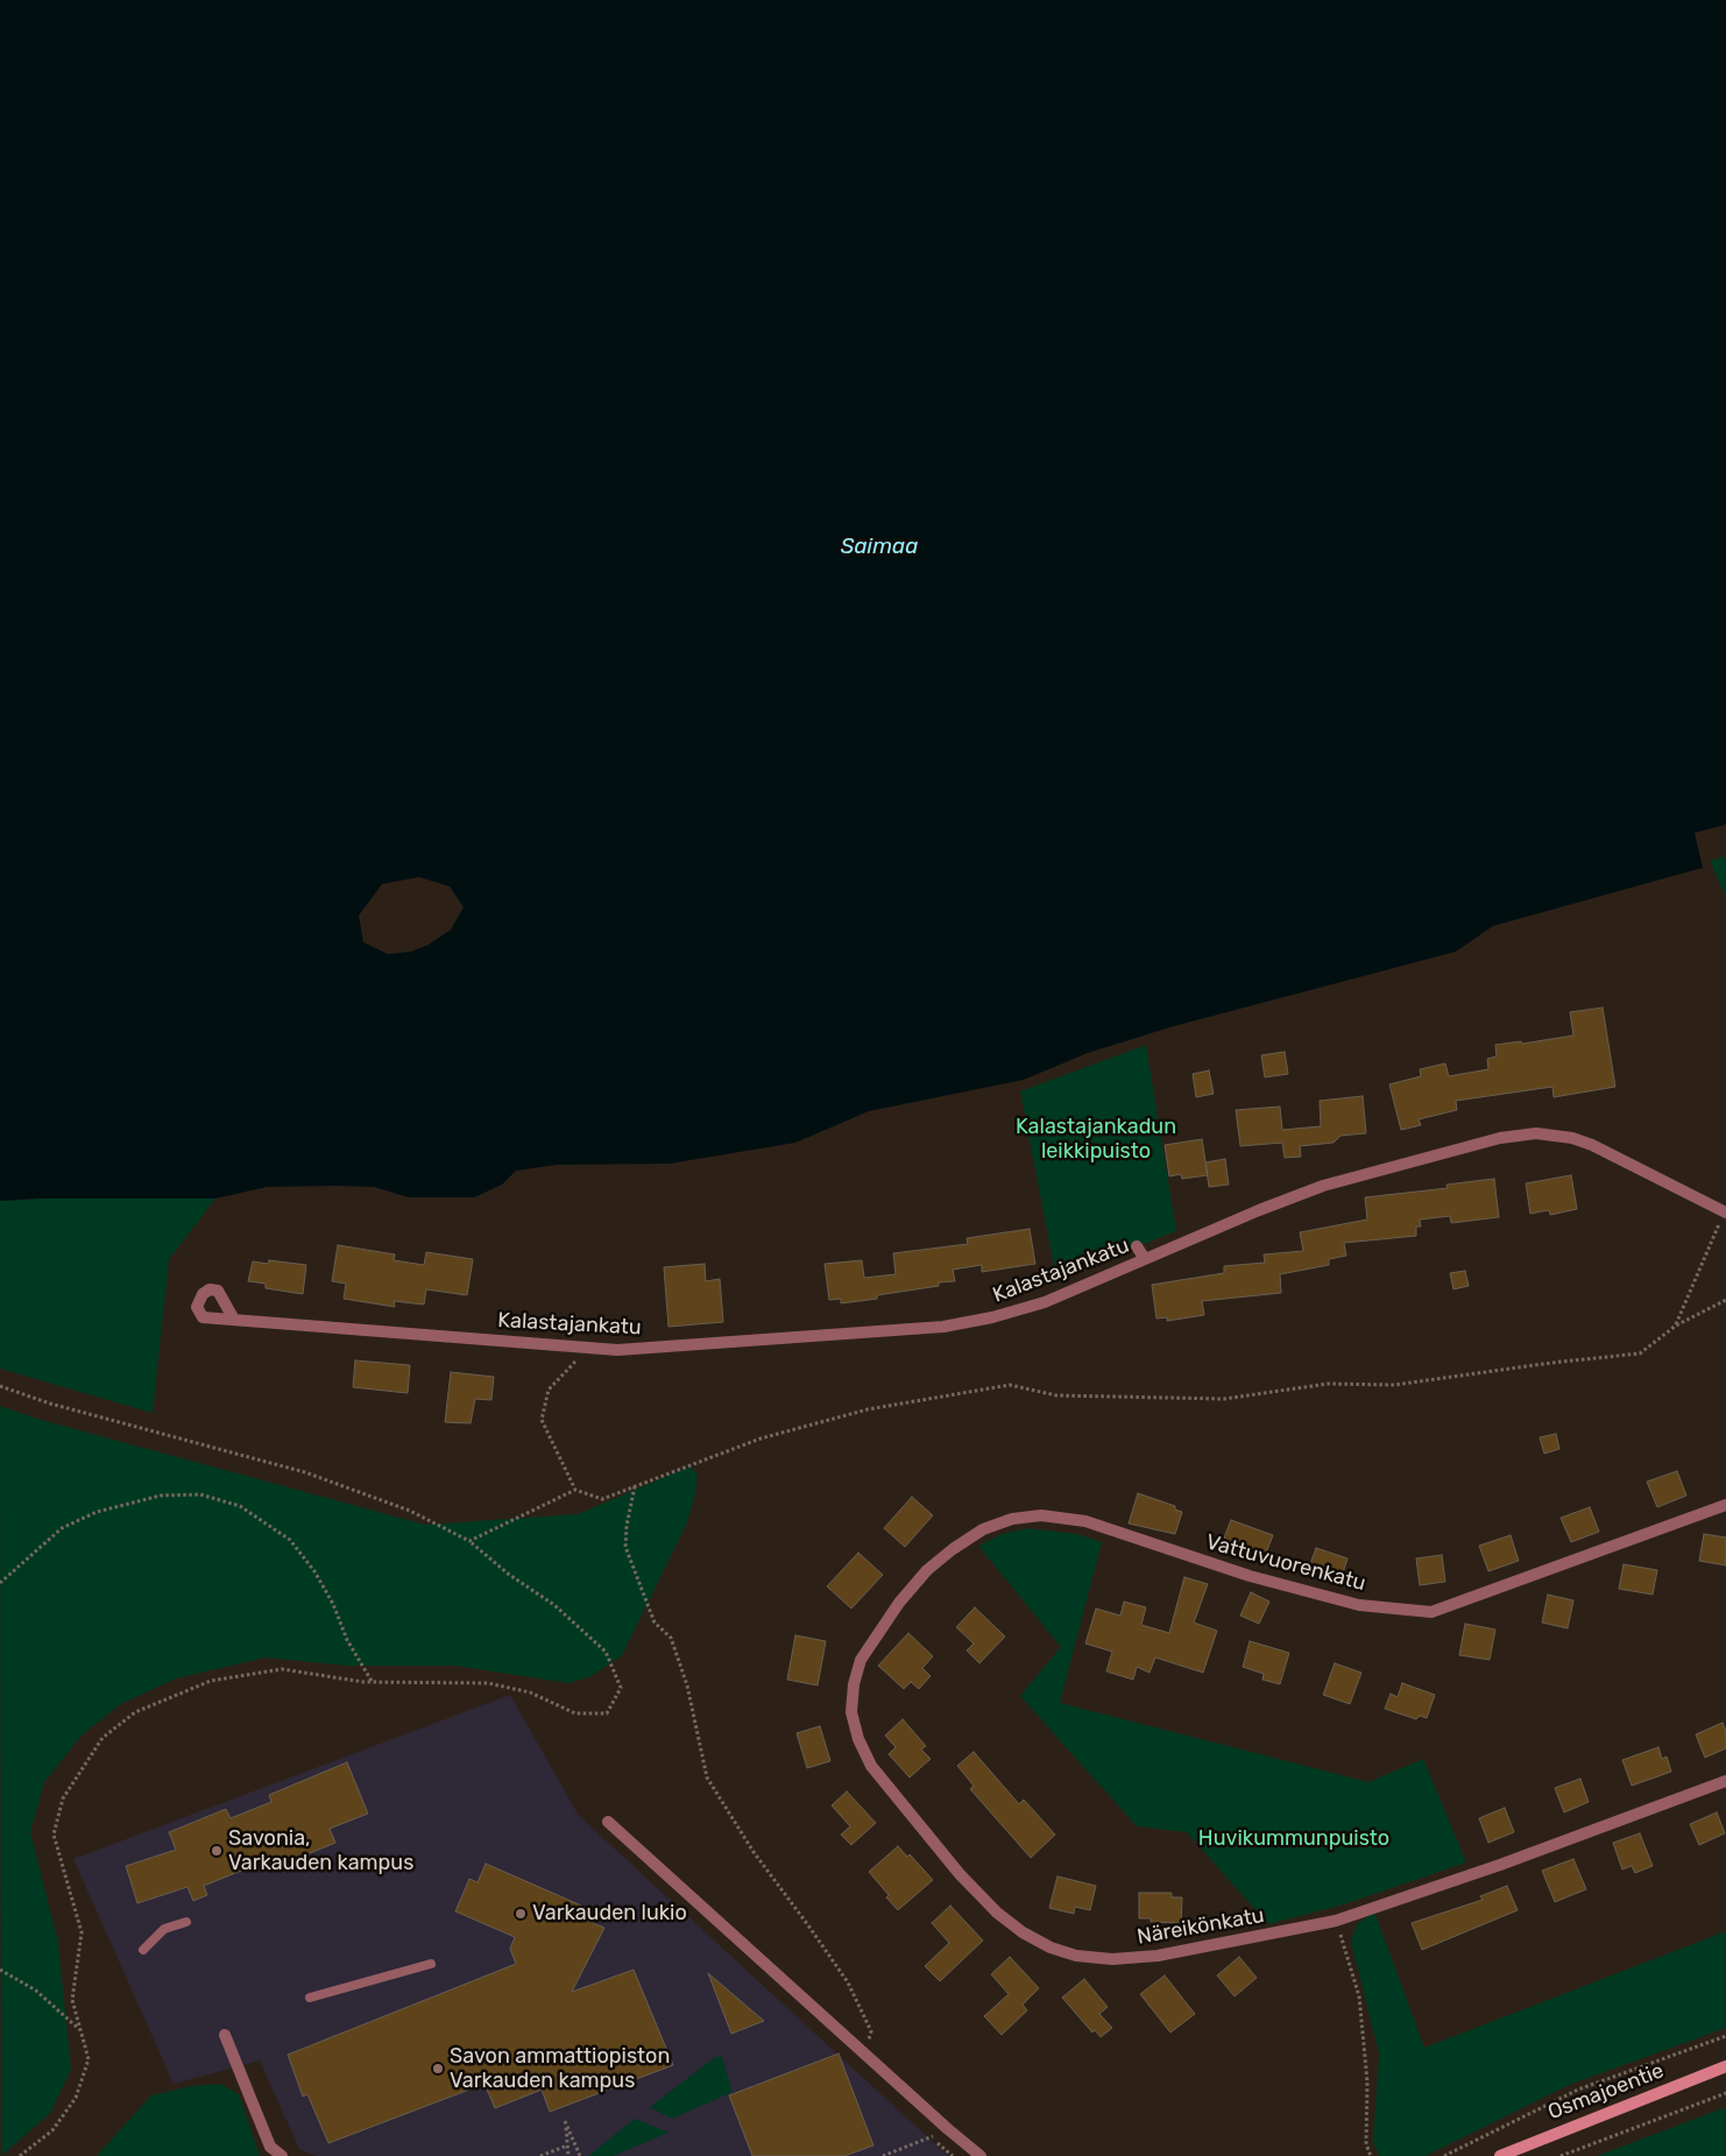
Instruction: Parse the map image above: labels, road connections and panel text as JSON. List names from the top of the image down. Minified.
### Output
{"streets":{"street":["Kalastajankatu","Vattuvuorenkatu","Näreikönkatu","Osmajoentie"]},"crossings":[["Vattuvuorenkatu","Näreikönkatu"]],"water":["Saimaa"],"parks":["Kalastajankadun leikkipuisto","Huvikummunpuisto"],"places":["Savonia, Varkauden kampus","Varkauden lukio","Savon ammattiopiston Varkauden kampus"]}
